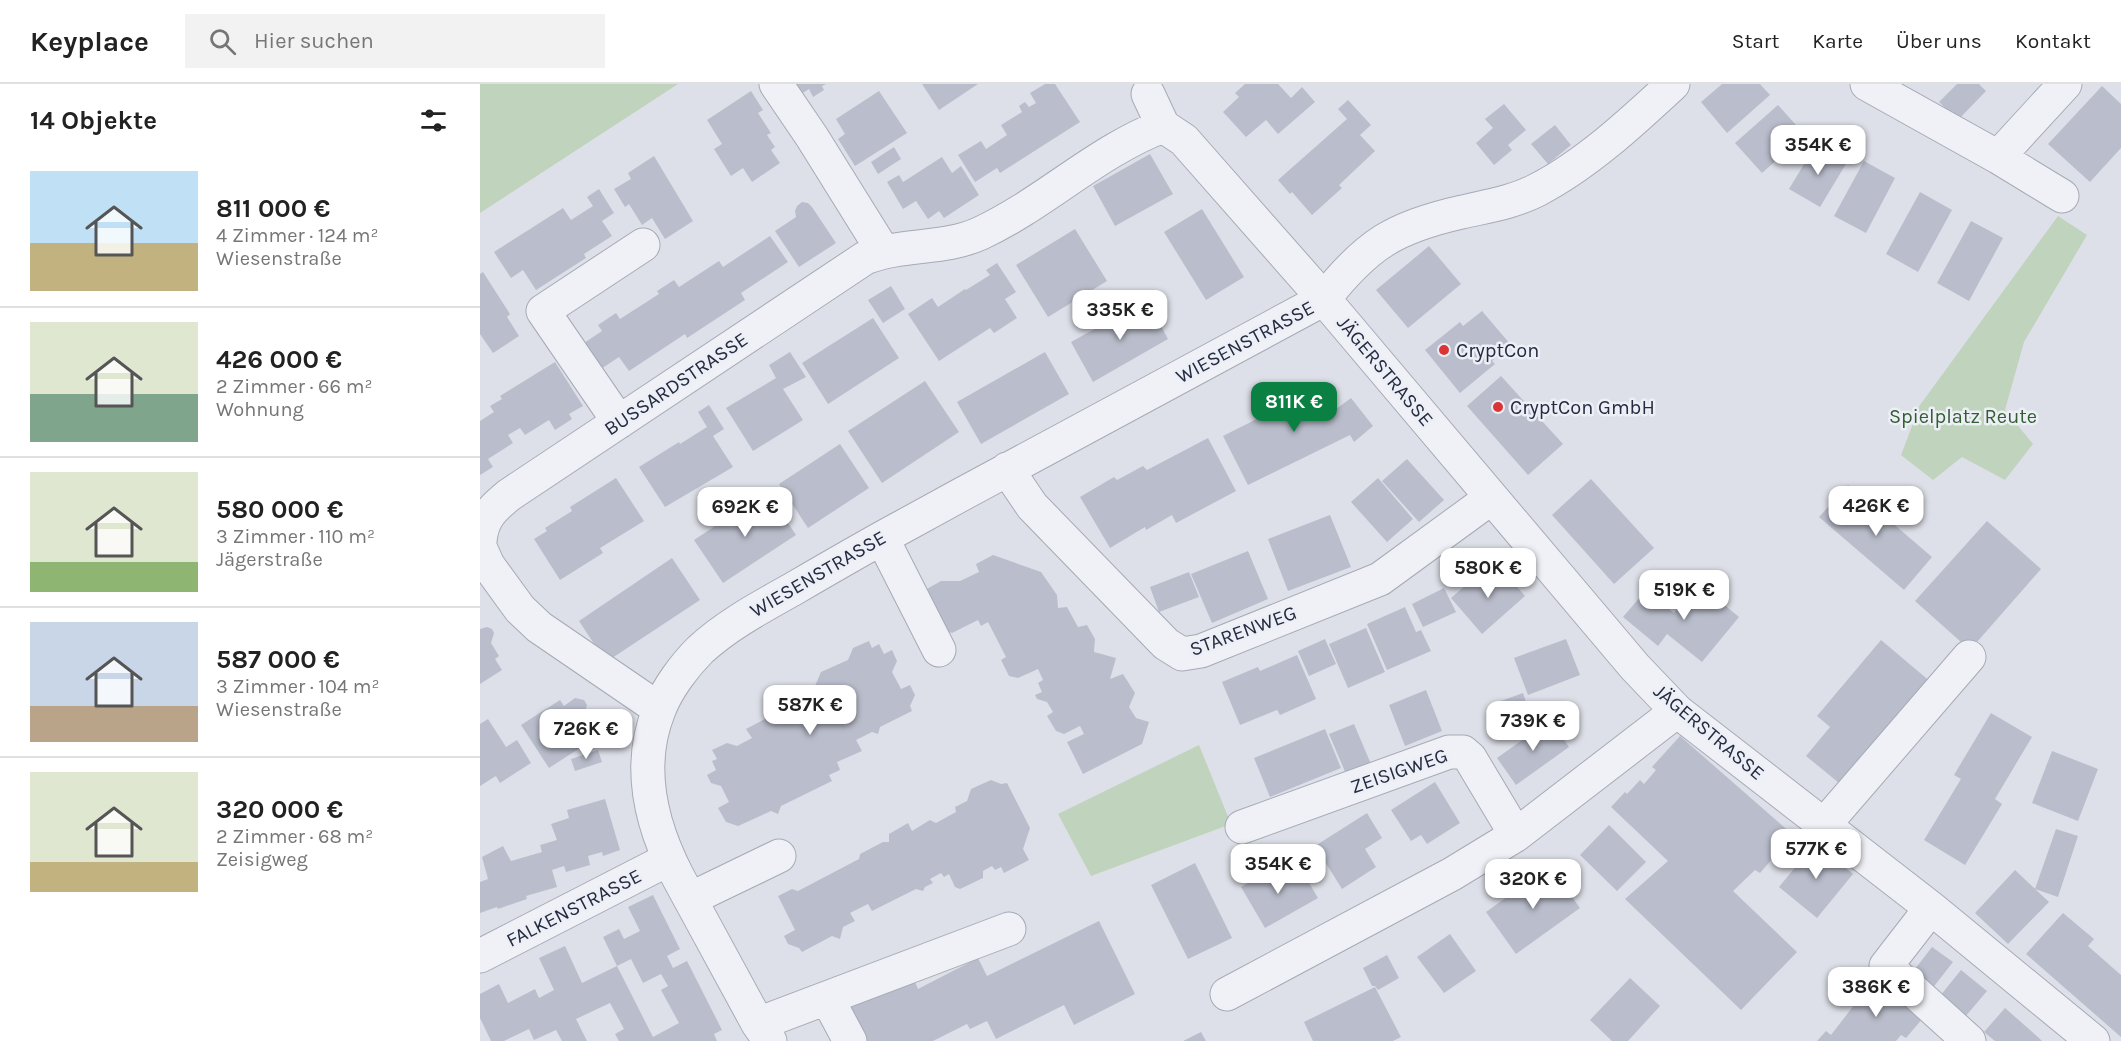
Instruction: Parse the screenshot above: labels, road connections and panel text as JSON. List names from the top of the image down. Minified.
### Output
{"streets":{"street":["WIESENSTRASSE","JÄGERSTRASSE","BUSSARDSTRASSE","STARENWEG","ZEISIGWEG","FALKENSTRASSE"]},"crossings":[["WIESENSTRASSE","JÄGERSTRASSE"],["WIESENSTRASSE","STARENWEG"],["WIESENSTRASSE","FALKENSTRASSE"],["JÄGERSTRASSE","BUSSARDSTRASSE"],["JÄGERSTRASSE","STARENWEG"]],"parks":["Spielplatz Reute"],"places":["CryptCon","CryptCon GmbH"],"page":{"header":"Keyplace","search":"Hier suchen","nav":["Start","Karte","Über uns","Kontakt"],"heading":"14 Objekte","price":["354K €","335K €","811K €","426K €","692K €","580K €","519K €","587K €","739K €","726K €","577K €","354K €","320K €","386K €"],"list":[{"name":"811 000 €","note":"4 Zimmer · 124 m² · Wiesenstraße"},{"name":"426 000 €","note":"2 Zimmer · 66 m² · Wohnung"},{"name":"580 000 €","note":"3 Zimmer · 110 m² · Jägerstraße"},{"name":"587 000 €","note":"3 Zimmer · 104 m² · Wiesenstraße"},{"name":"320 000 €","note":"2 Zimmer · 68 m² · Zeisigweg"}]}}
